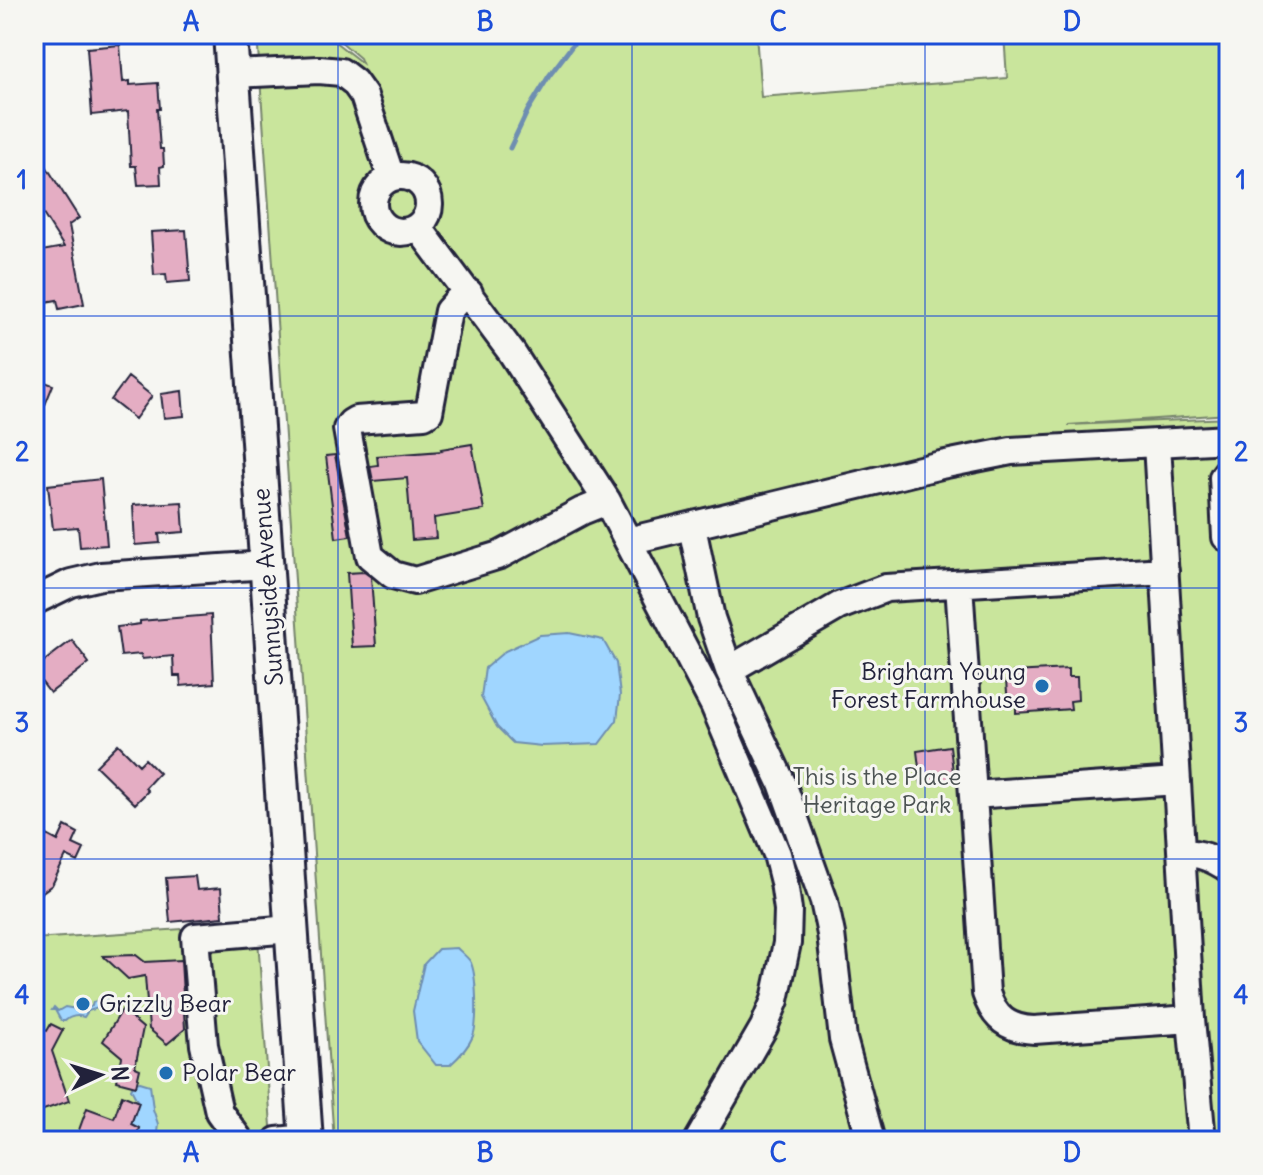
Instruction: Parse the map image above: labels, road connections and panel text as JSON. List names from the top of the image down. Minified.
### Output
{"streets":{"main road":["Sunnyside Avenue"]},"parks":["This is the Place Heritage Park"],"places":["Brigham Young Forest Farmhouse","Grizzly Bear","Polar Bear"],"north":"right","grid":{"columns":["A","B","C","D"],"rows":["1","2","3","4"]}}
